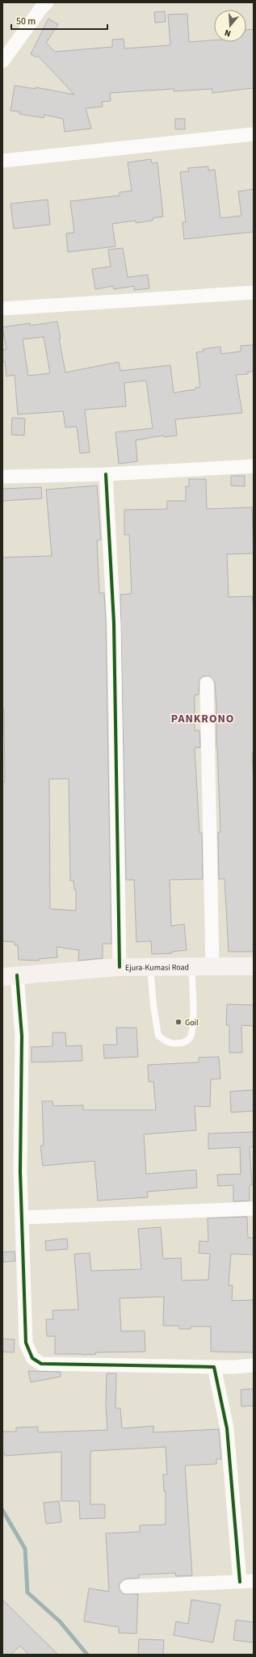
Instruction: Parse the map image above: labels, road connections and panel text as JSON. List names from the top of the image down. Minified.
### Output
{"streets":{"main road":["Ejura-Kumasi Road"]},"districts":["PANKRONO"],"places":["Goil"],"scale_bar":"50 m","north":"bottom"}
